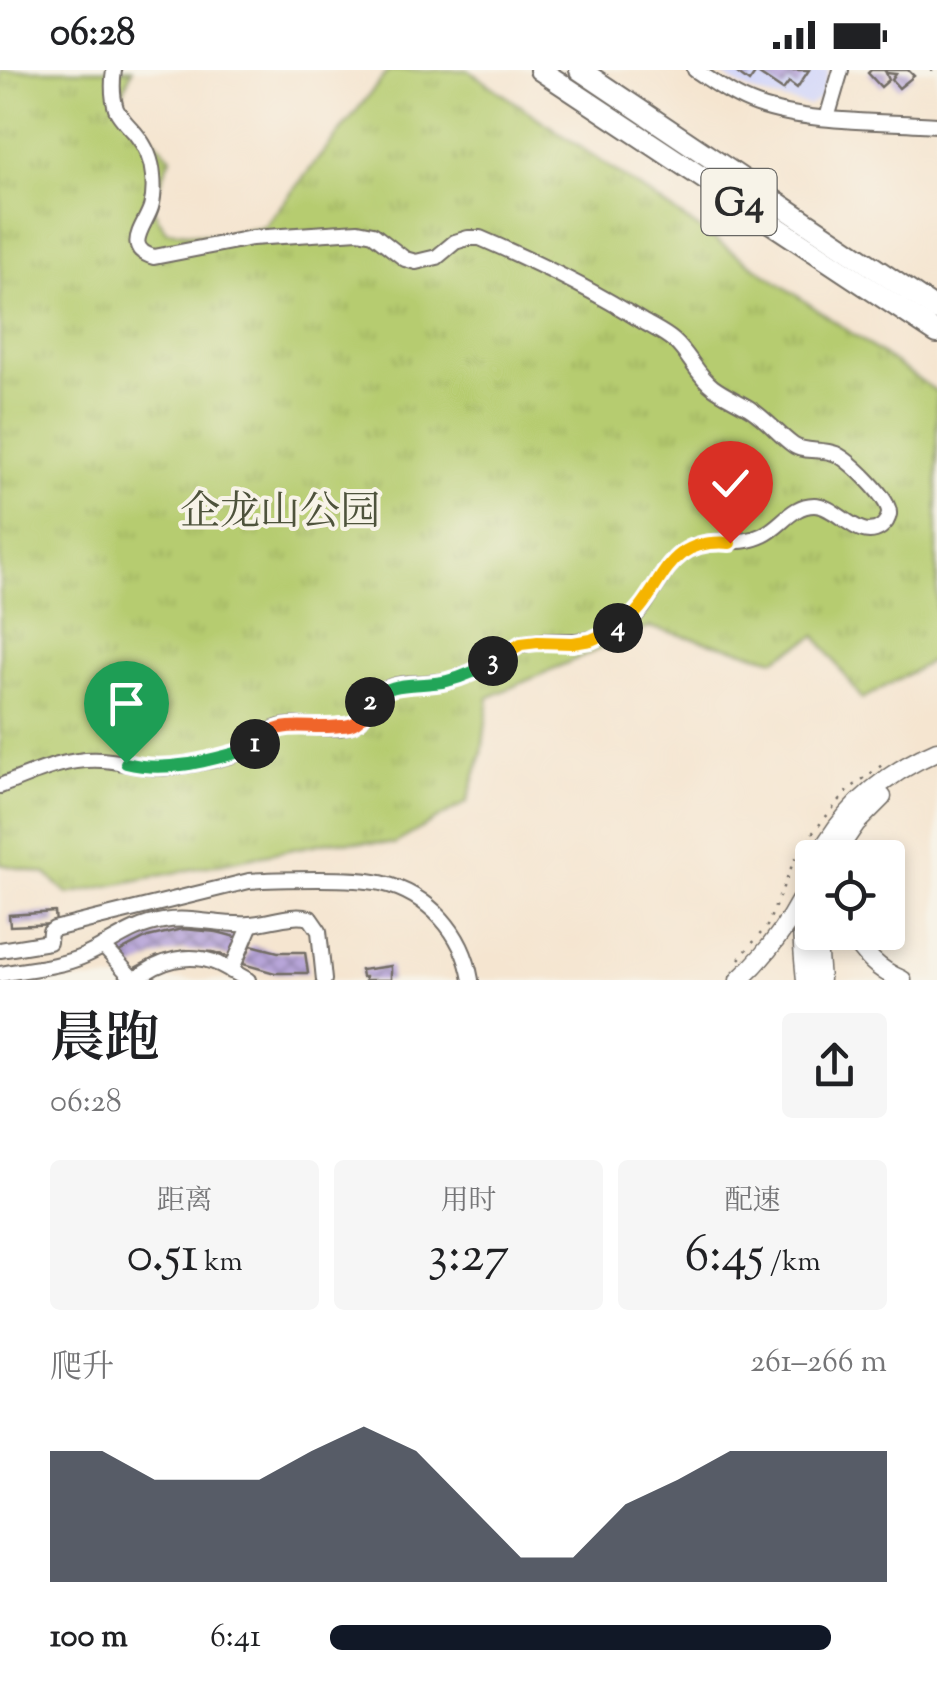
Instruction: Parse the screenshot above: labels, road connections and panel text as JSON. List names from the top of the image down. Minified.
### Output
{"streets":{"highway":["G4"]},"parks":["企龙山公园"],"page":{"status":"06:28","pins":["4","3","2","1"],"heading":["晨跑","06:28"],"stats":[["距离","0.51 km"],["用时","3:27"],["配速","6:45 /km"]],"chart":["爬升","261–266 m"],"list":[{"name":"100 m","note":"6:41"}]}}
